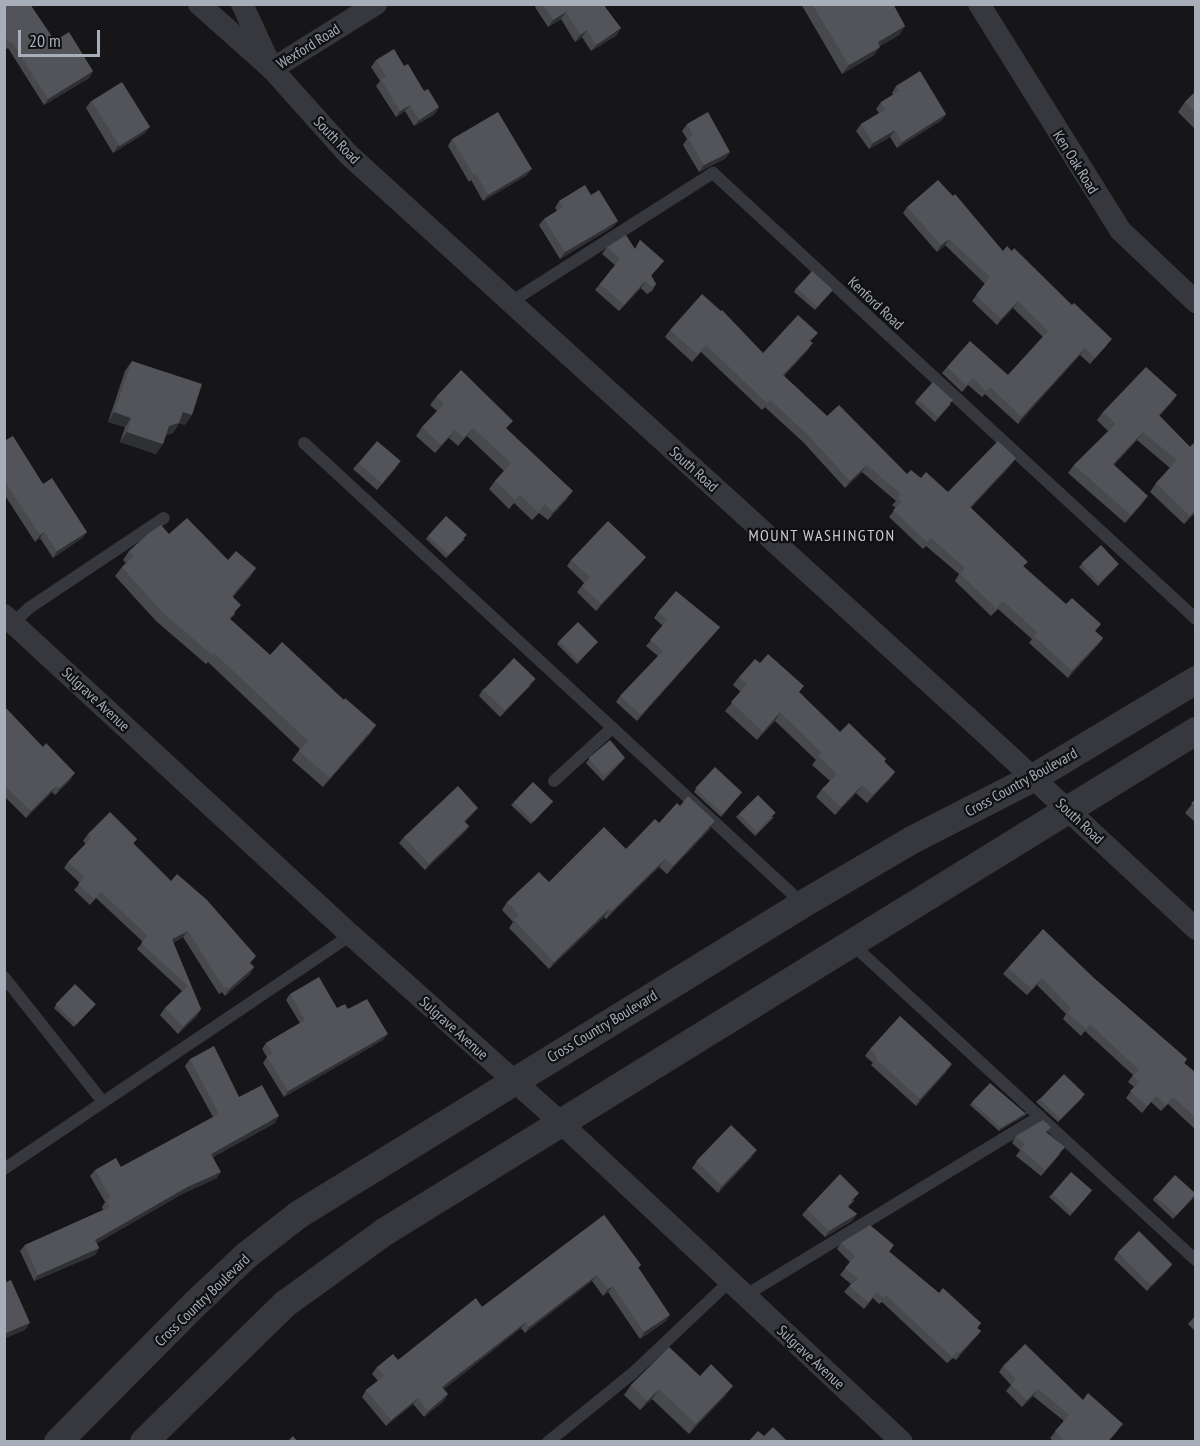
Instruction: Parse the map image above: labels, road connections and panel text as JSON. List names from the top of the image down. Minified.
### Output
{"streets":{"street":["Wexford Road","South Road","Ken Oak Road","Sulgrave Avenue","Cross Country Boulevard"],"lane":["Kenford Road"]},"crossings":[["Wexford Road","South Road"],["South Road","Kenford Road"],["South Road","Cross Country Boulevard"],["Sulgrave Avenue","Cross Country Boulevard"]],"districts":["MOUNT WASHINGTON"],"scale_bar":"20 m"}
